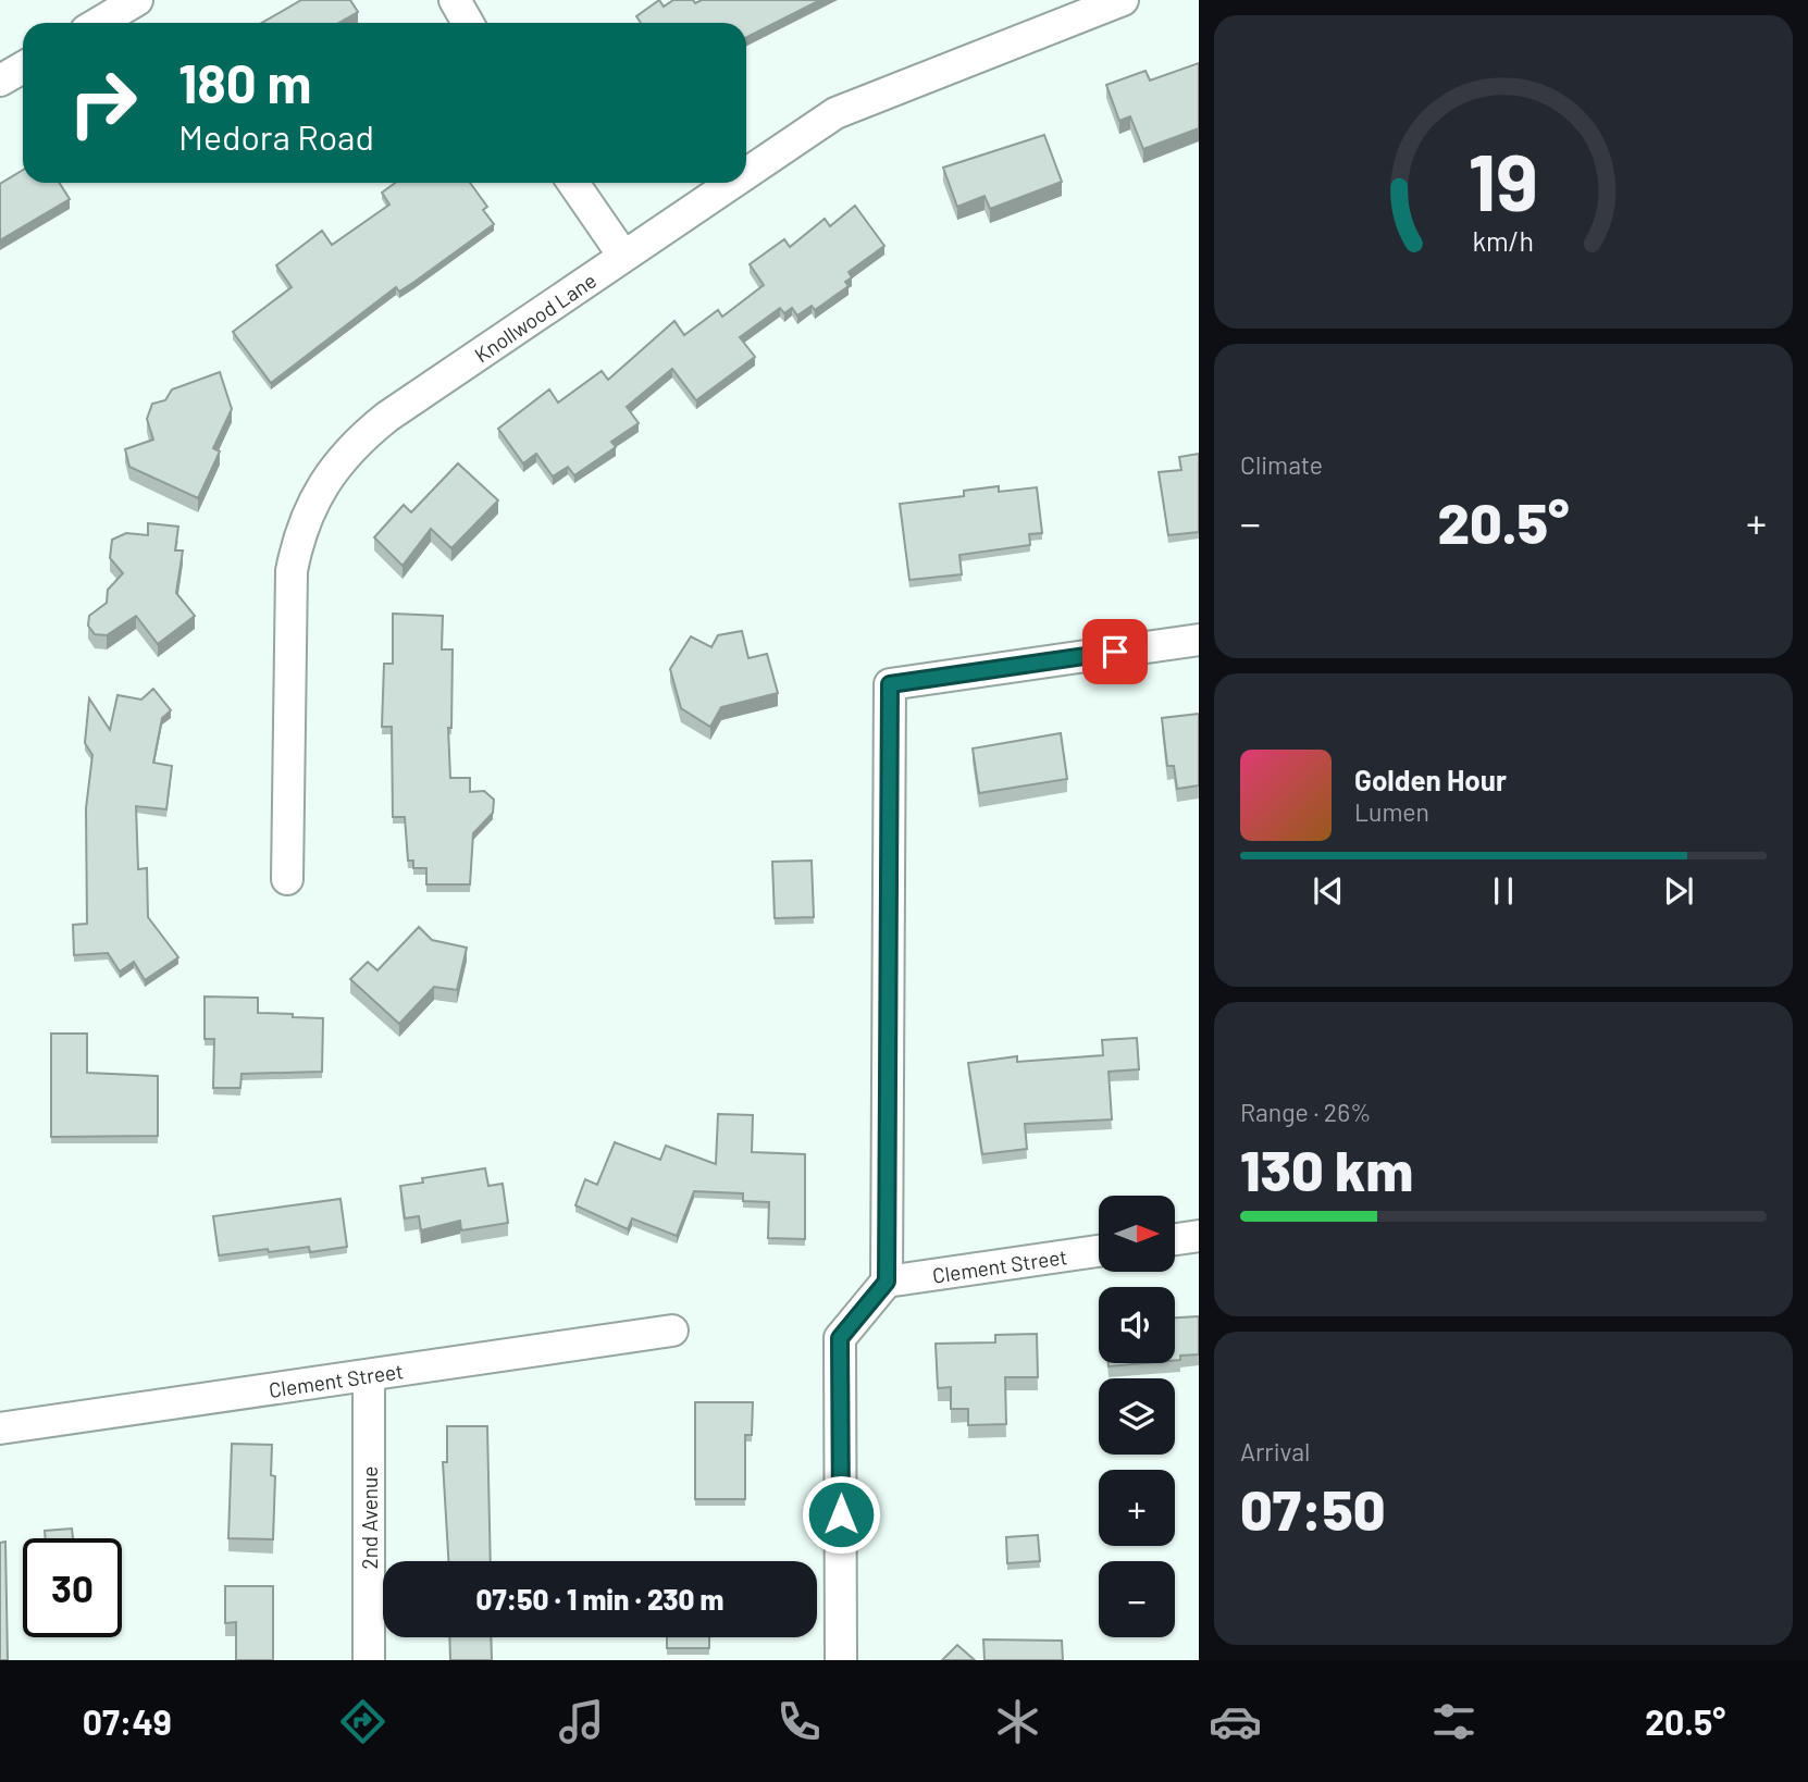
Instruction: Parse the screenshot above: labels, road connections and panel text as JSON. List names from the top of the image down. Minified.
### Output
{"streets":{"street":["Knollwood Lane","Clement Street","2nd Avenue"]},"crossings":[["Clement Street","2nd Avenue"]],"north":"right","page":{"turn":["180 m","Medora Road"],"tile":["Climate",["Range · 26%","130 km"],["Arrival","07:50"]],"heat":["−","20.5°","+"],"song":["Golden Hour","Lumen"],"map_buttons":["+","−"],"limit":"30","trip":"07:50 · 1 min · 230 m","tabs":["07:49","20.5°"],"gauge":["19","km/h"]}}
